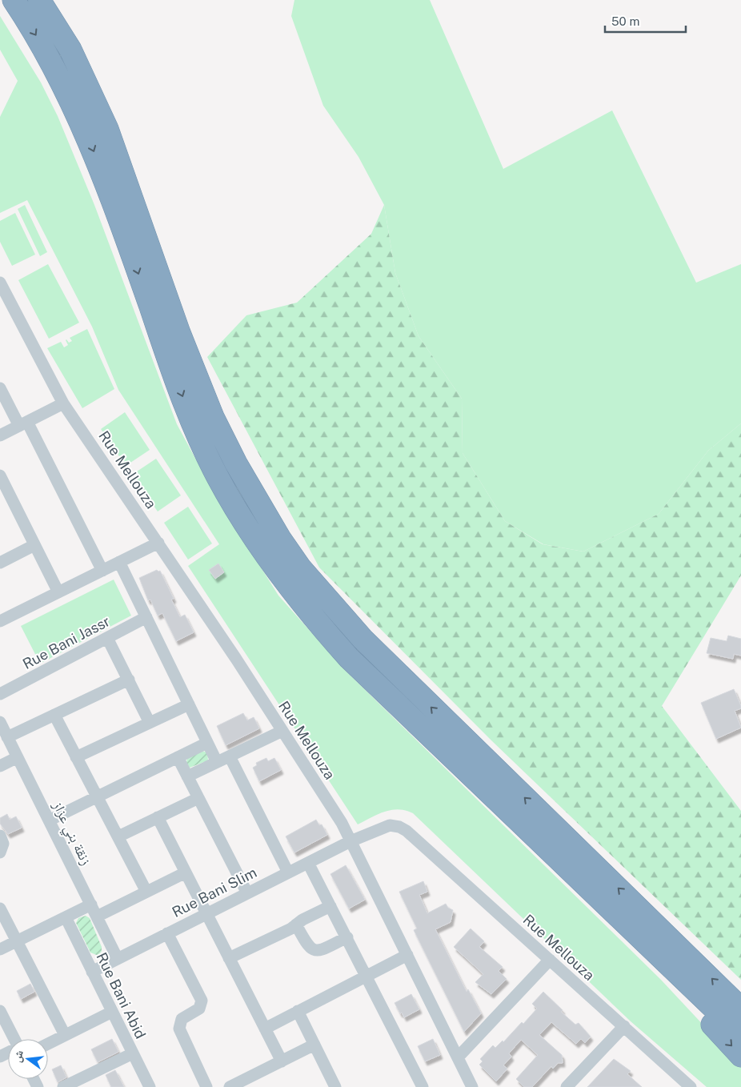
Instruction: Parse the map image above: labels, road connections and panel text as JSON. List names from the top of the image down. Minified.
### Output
{"streets":{"street":["Rue Mellouza","Rue Bani Jassr","زنقة بني عزاز","Rue Bani Slim","Rue Bani Abid"]},"crossings":[["Rue Mellouza","Rue Bani Slim"],["زنقة بني عزاز","Rue Bani Slim"],["Rue Bani Slim","Rue Bani Abid"]],"scale_bar":"50 m","north":"left"}
